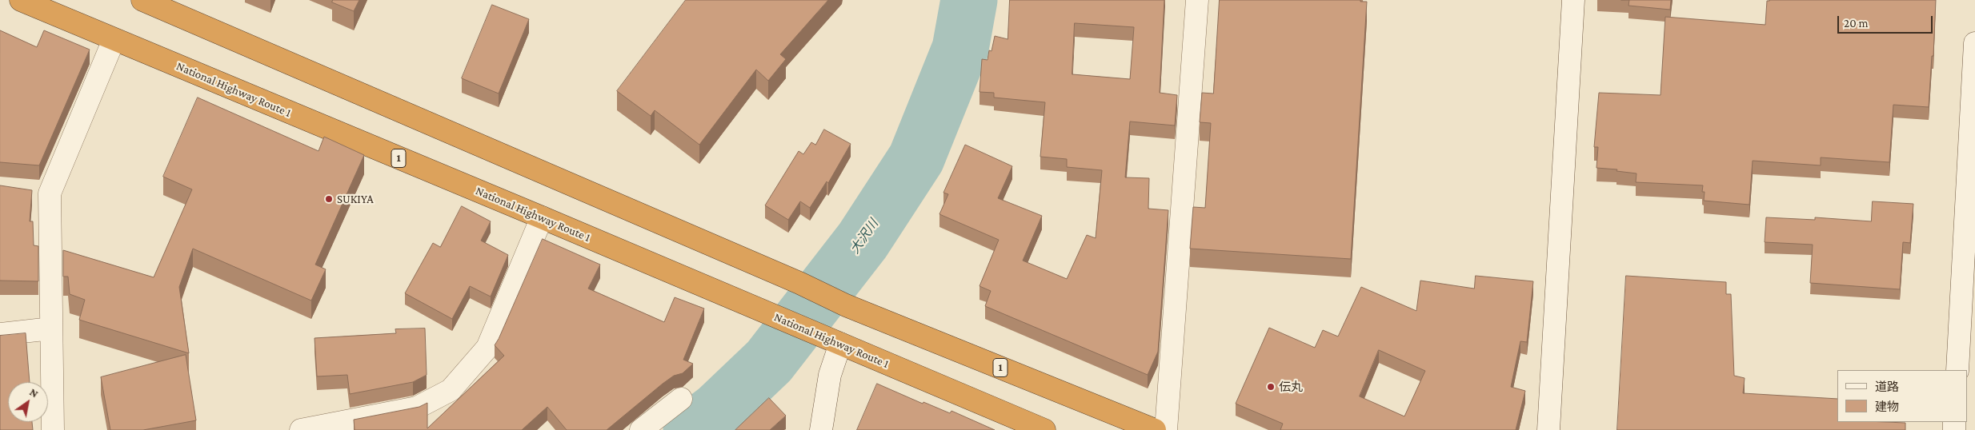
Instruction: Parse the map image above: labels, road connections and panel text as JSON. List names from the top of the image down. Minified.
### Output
{"streets":{"highway":["National Highway Route 1","1"]},"water":["大沢川"],"places":["SUKIYA","伝丸"],"legend":["道路","建物"],"scale_bar":"20 m","north":"top right"}
